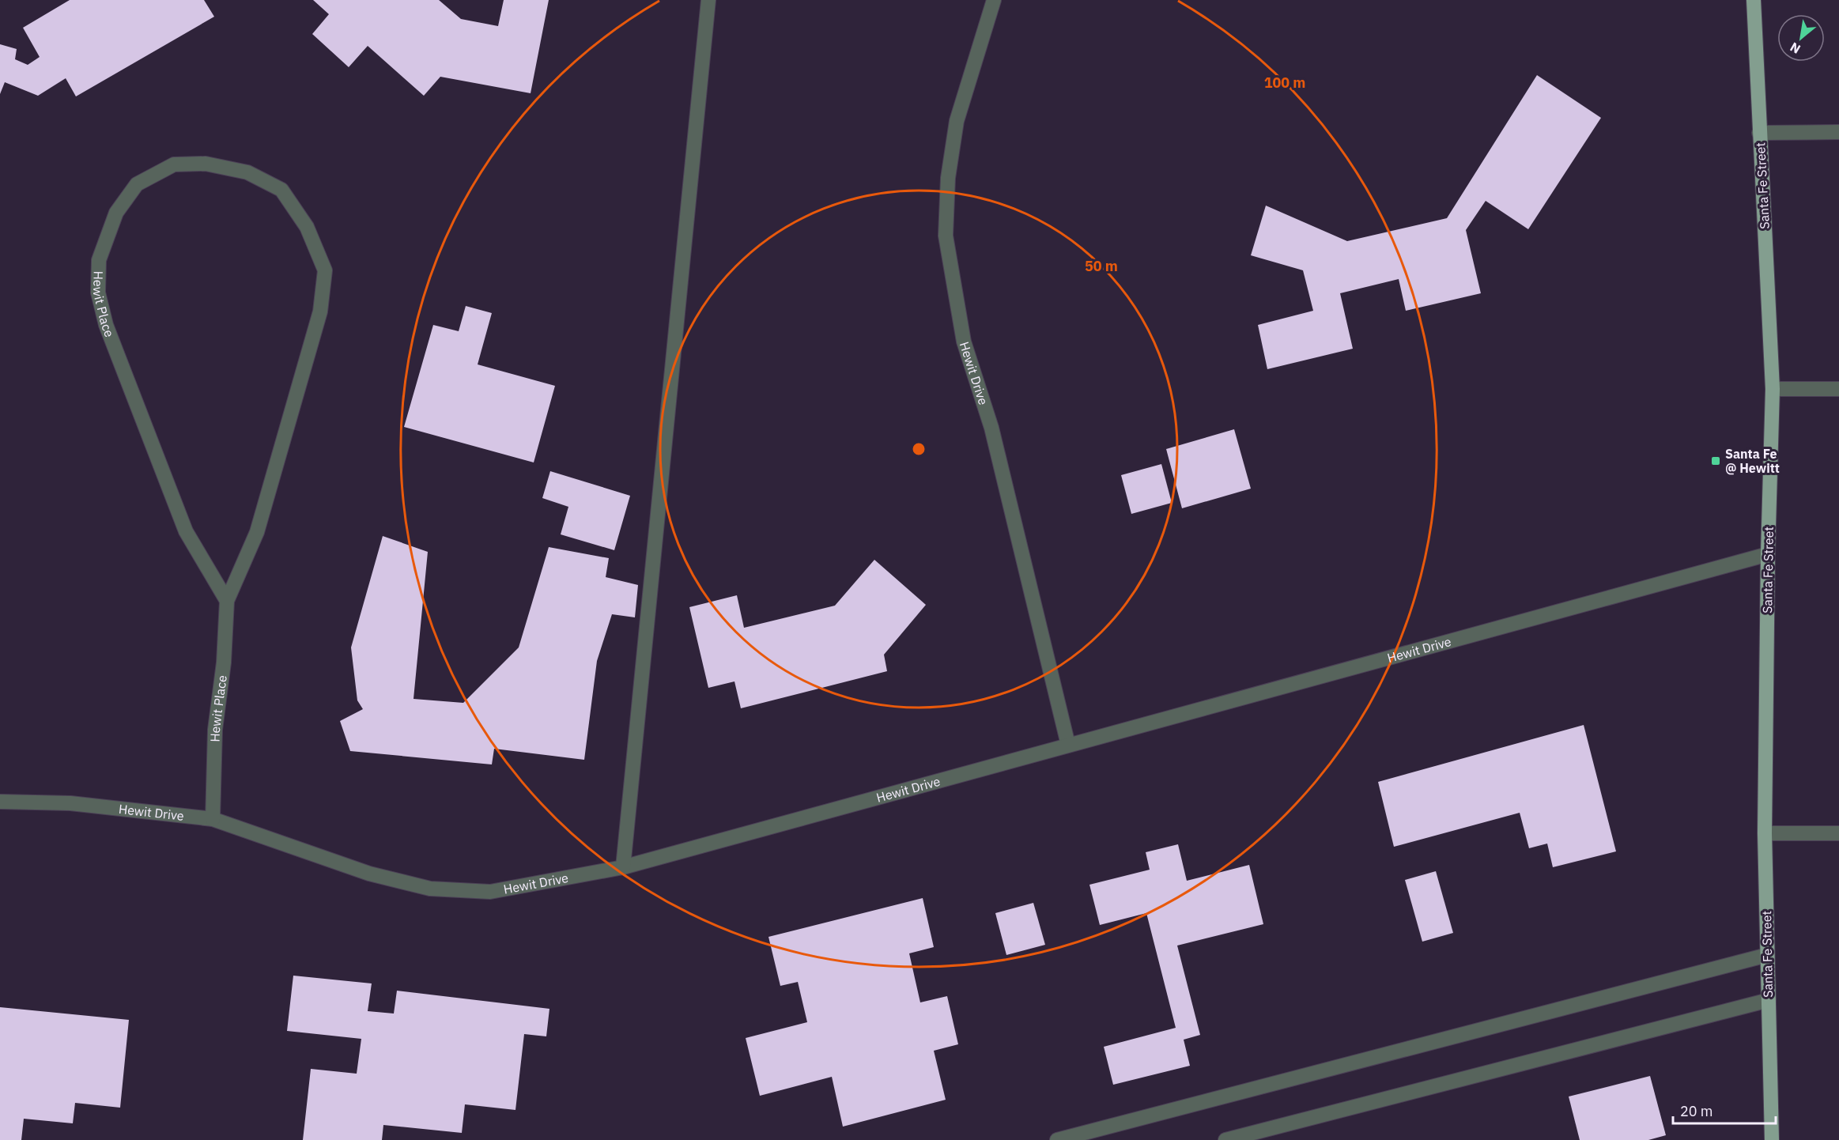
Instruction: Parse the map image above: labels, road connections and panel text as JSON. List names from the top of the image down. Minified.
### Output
{"streets":{"main road":["Santa Fe Street"],"street":["Hewit Place","Hewit Drive"]},"crossings":[["Santa Fe Street","Hewit Drive"],["Hewit Place","Hewit Drive"]],"places":{"transit":["Santa Fe @ Hewitt"]},"scale_bar":"20 m","north":"bottom left","rings":["100 m","50 m"]}
